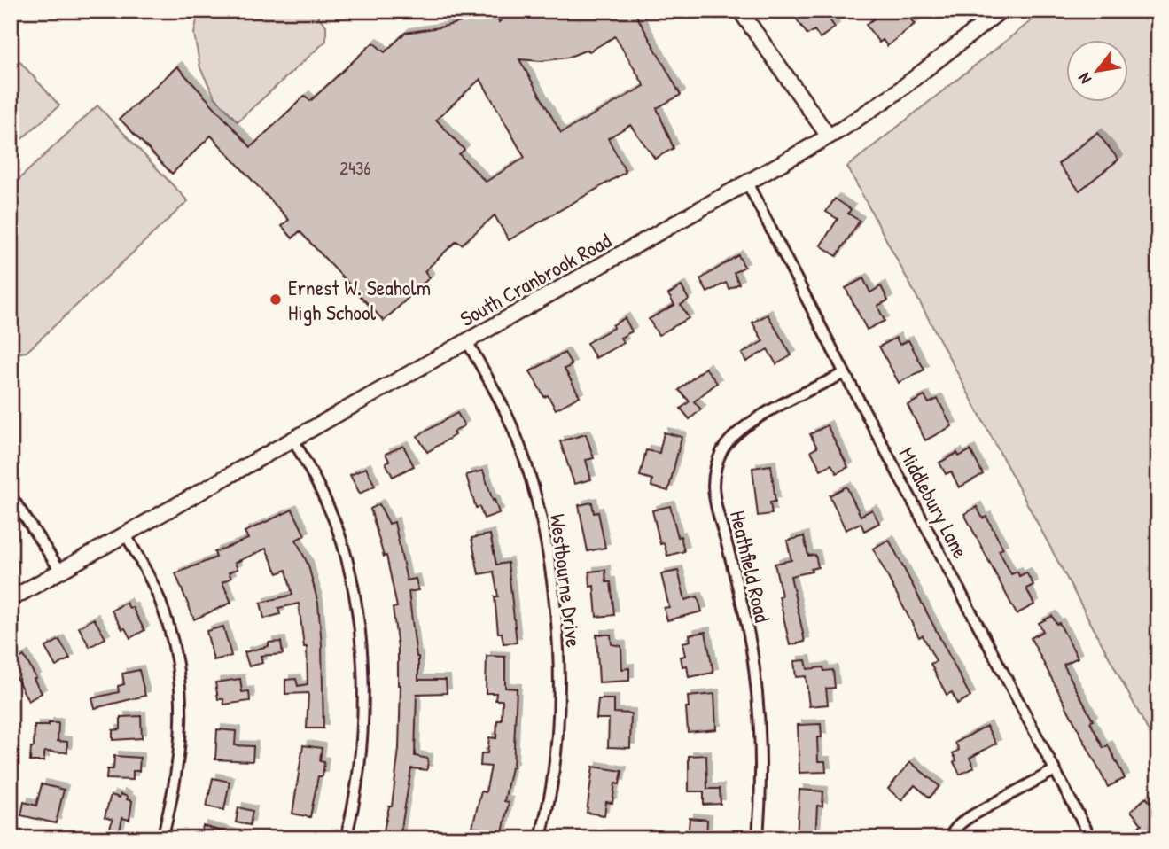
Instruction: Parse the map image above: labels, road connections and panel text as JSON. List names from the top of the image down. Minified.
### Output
{"streets":{"street":["South Cranbrook Road","Middlebury Lane","Heathfield Road","Westbourne Drive"]},"crossings":[["South Cranbrook Road","Middlebury Lane"],["South Cranbrook Road","Westbourne Drive"],["Middlebury Lane","Heathfield Road"]],"places":["Ernest W. Seaholm High School"],"house_numbers":["2436"],"north":"bottom left"}
